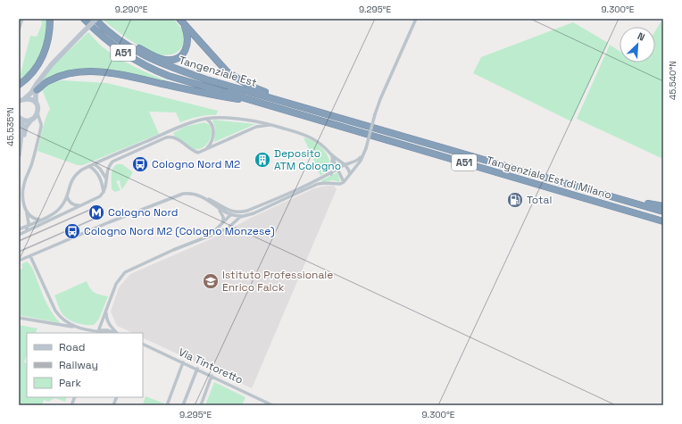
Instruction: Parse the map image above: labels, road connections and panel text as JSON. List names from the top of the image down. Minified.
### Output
{"streets":{"highway":["A51","Tangenziale Est","Tangenziale Est di Milano"],"street":["Via Tintoretto"]},"crossings":[["Tangenziale Est","Tangenziale Est di Milano"]],"places":{"building":["Deposito ATM Cologno"],"bus stop":["Cologno Nord M2","Cologno Nord M2 (Cologno Monzese)"],"fuel station":["Total"],"metro station":["Cologno Nord"],"school or university":["Istituto Professionale Enrico Falck"]},"legend":["Road","Railway","Park"],"north":"top right","coordinates":["9.290°E","9.295°E","9.300°E","45.540°N","45.535°N"]}
